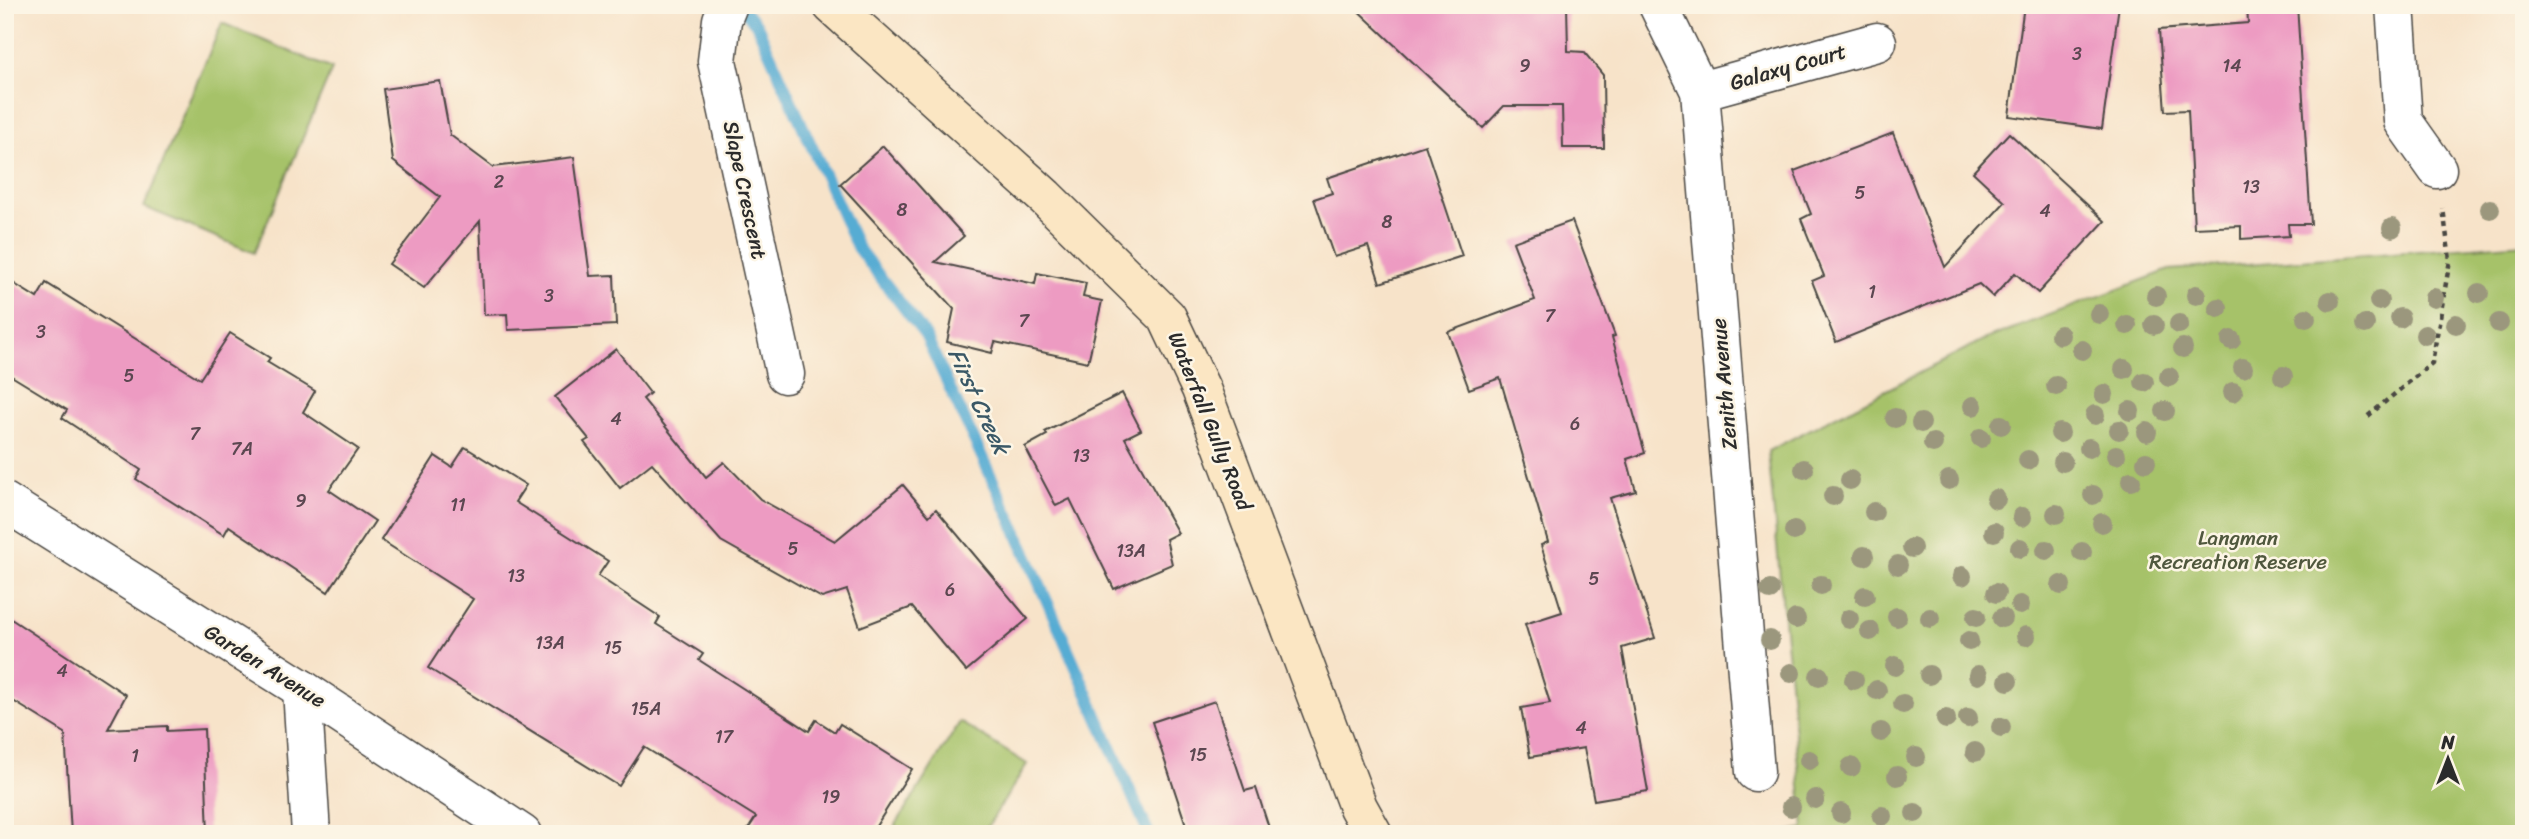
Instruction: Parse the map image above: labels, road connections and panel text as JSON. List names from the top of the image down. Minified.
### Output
{"streets":{"street":["Galaxy Court","Slape Crescent","Zenith Avenue","Waterfall Gully Road","Garden Avenue"]},"crossings":[["Galaxy Court","Zenith Avenue"]],"water":["First Creek"],"parks":["Langman Recreation Reserve"],"house_numbers":["3","9","14","2","13","5","8","4","8","1","3","7","7","3","5","4","6","7","7A","13","9","11","5","13A","13","5","6","13A","15","4","15A","4","17","15","1","19"],"north":"top"}
